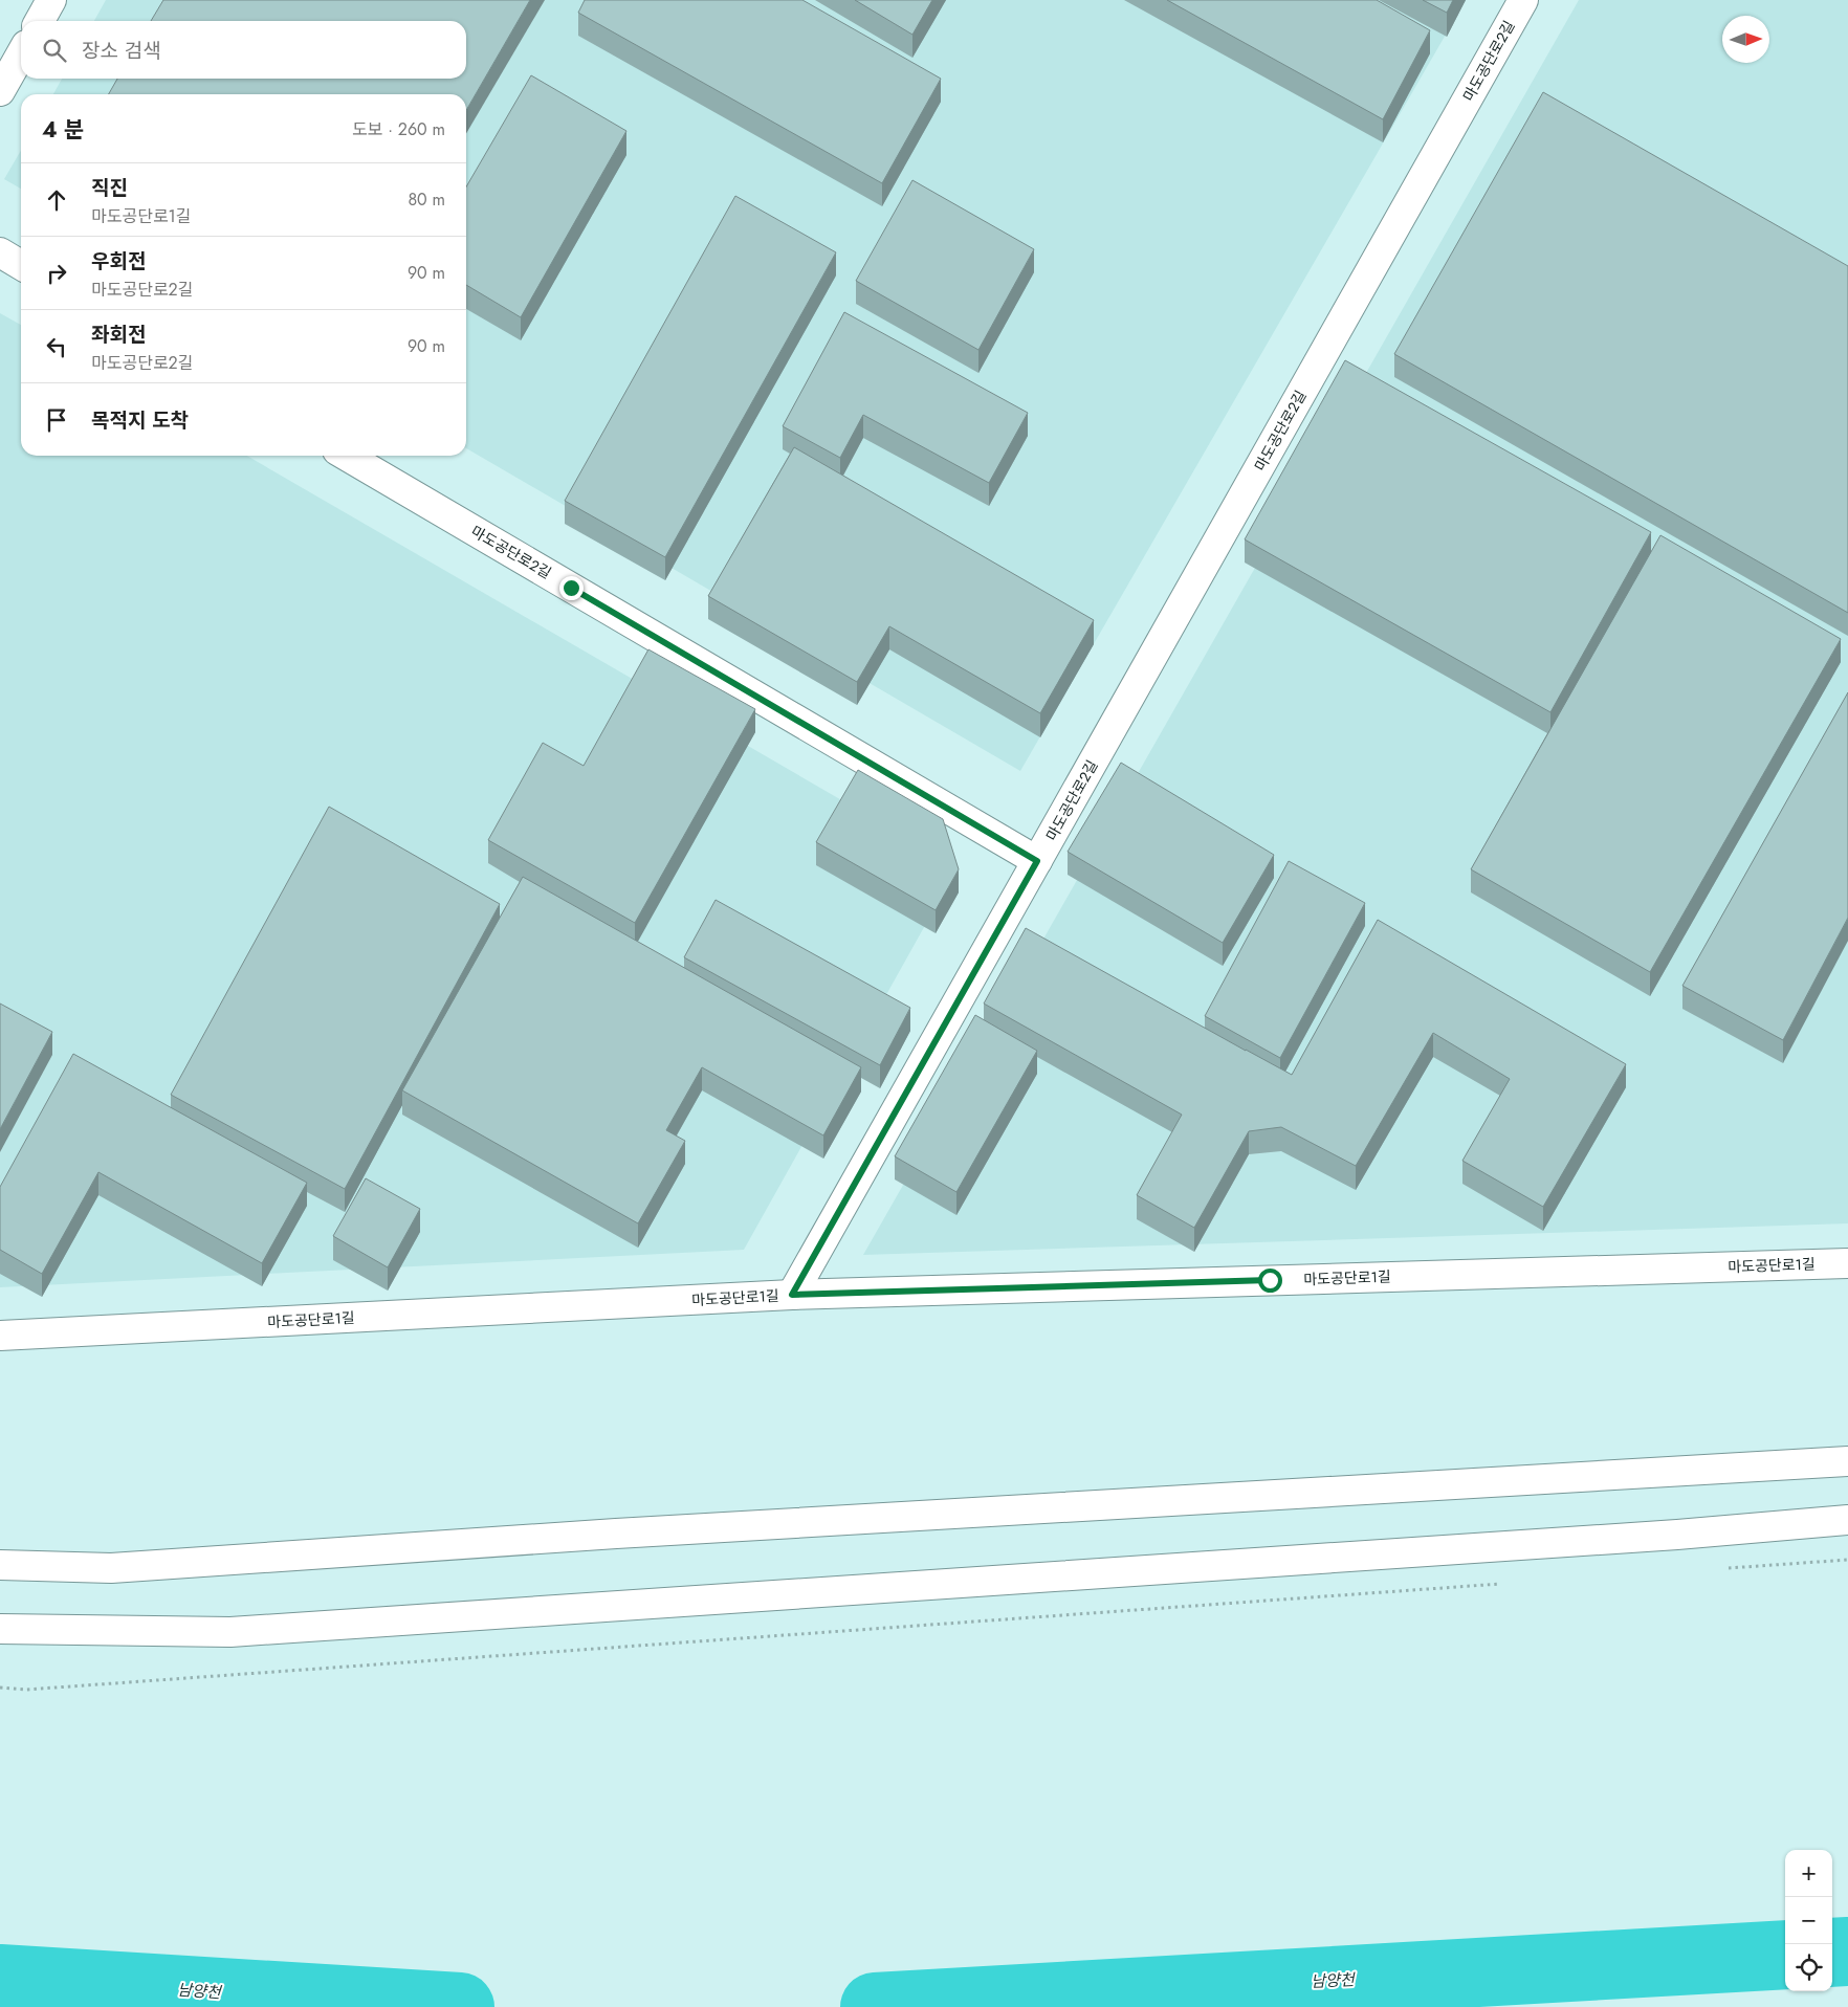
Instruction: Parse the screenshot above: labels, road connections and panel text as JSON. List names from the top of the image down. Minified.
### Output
{"streets":{"street":["마도공단로2길","마도공단로1길"]},"crossings":[["마도공단로2길","마도공단로1길"]],"water":["남양천"],"north":"right","page":{"search":"장소 검색","heading":["4 분","도보 · 260 m"],"list":[["직진","마도공단로1길","80 m"],["우회전","마도공단로2길","90 m"],["좌회전","마도공단로2길","90 m"],"목적지 도착"],"map_buttons":["+","−"]}}
